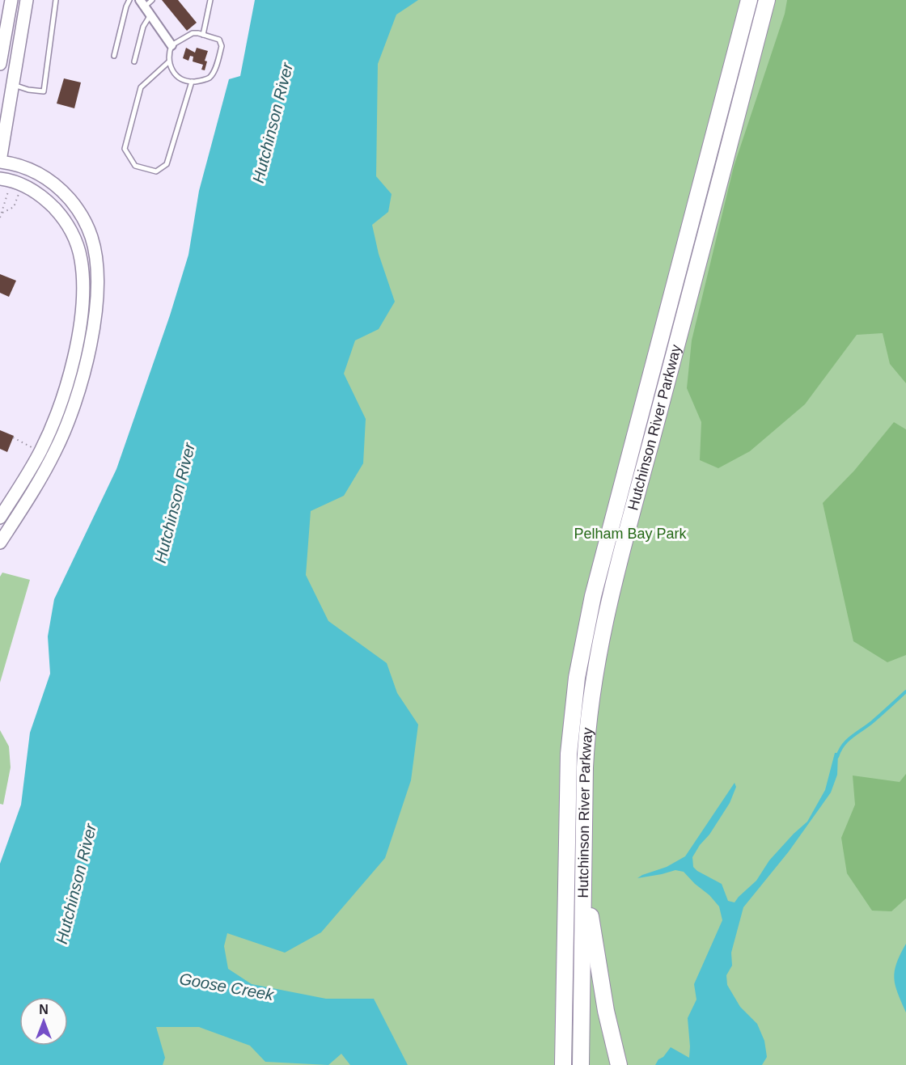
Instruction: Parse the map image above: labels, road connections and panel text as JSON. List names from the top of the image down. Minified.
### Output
{"streets":{"highway":["Hutchinson River Parkway"]},"water":["Hutchinson River","Goose Creek"],"parks":["Pelham Bay Park"],"north":"top"}
